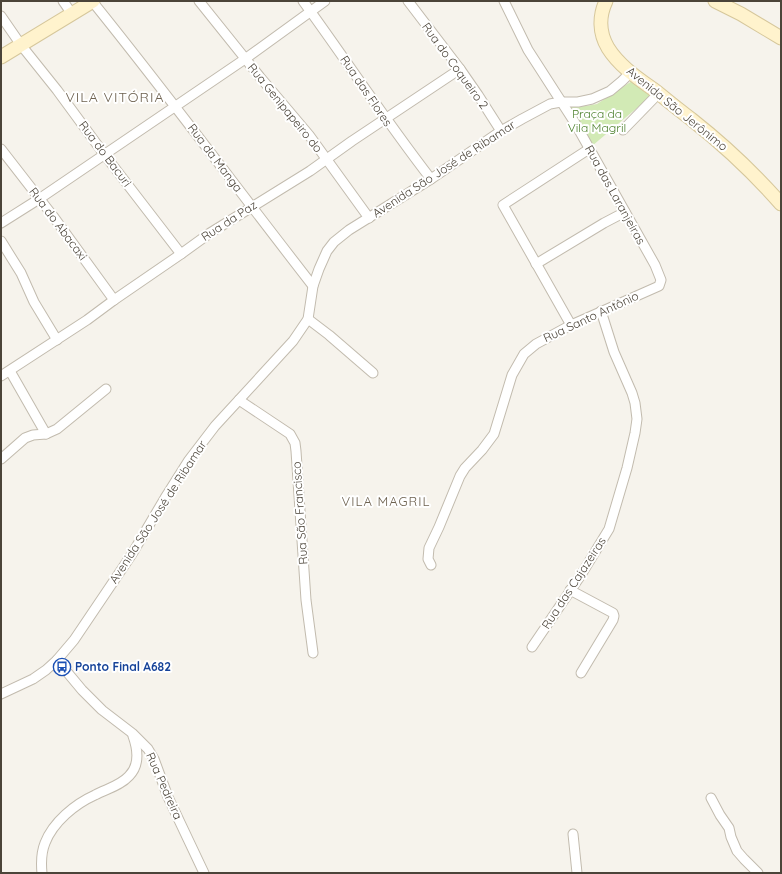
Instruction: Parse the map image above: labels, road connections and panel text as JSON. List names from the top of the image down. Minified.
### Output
{"streets":{"main road":["Avenida São Jerônimo"],"street":["Rua do Coqueiro 2","Rua das Flores","Rua Genipapeiro do","Rua do Bacuri","Rua da Manga","Avenida São José de Ribamar","Rua das Laranjeiras","Rua da Paz","Rua do Abacaxi","Rua Santo Antônio","Rua São Francisco","Rua das Cajazeiras","Rua Pedreira"]},"crossings":[["Rua do Coqueiro 2","Avenida São José de Ribamar"],["Rua do Coqueiro 2","Rua da Paz"],["Rua das Flores","Avenida São José de Ribamar"],["Rua das Flores","Rua da Paz"],["Rua Genipapeiro do","Avenida São José de Ribamar"],["Rua Genipapeiro do","Rua da Paz"],["Avenida São Jerônimo","Avenida São José de Ribamar"],["Rua do Bacuri","Rua da Paz"],["Rua da Manga","Avenida São José de Ribamar"],["Rua da Manga","Rua da Paz"],["Avenida São José de Ribamar","Rua das Laranjeiras"],["Avenida São José de Ribamar","Rua São Francisco"],["Avenida São José de Ribamar","Rua Pedreira"],["Rua das Laranjeiras","Rua Santo Antônio"],["Rua da Paz","Rua do Abacaxi"],["Rua Santo Antônio","Rua das Cajazeiras"]],"districts":["VILA VITÓRIA","VILA MAGRIL"],"parks":["Praça da Vila Magril"],"places":{"bus stop":["Ponto Final A682"]}}
